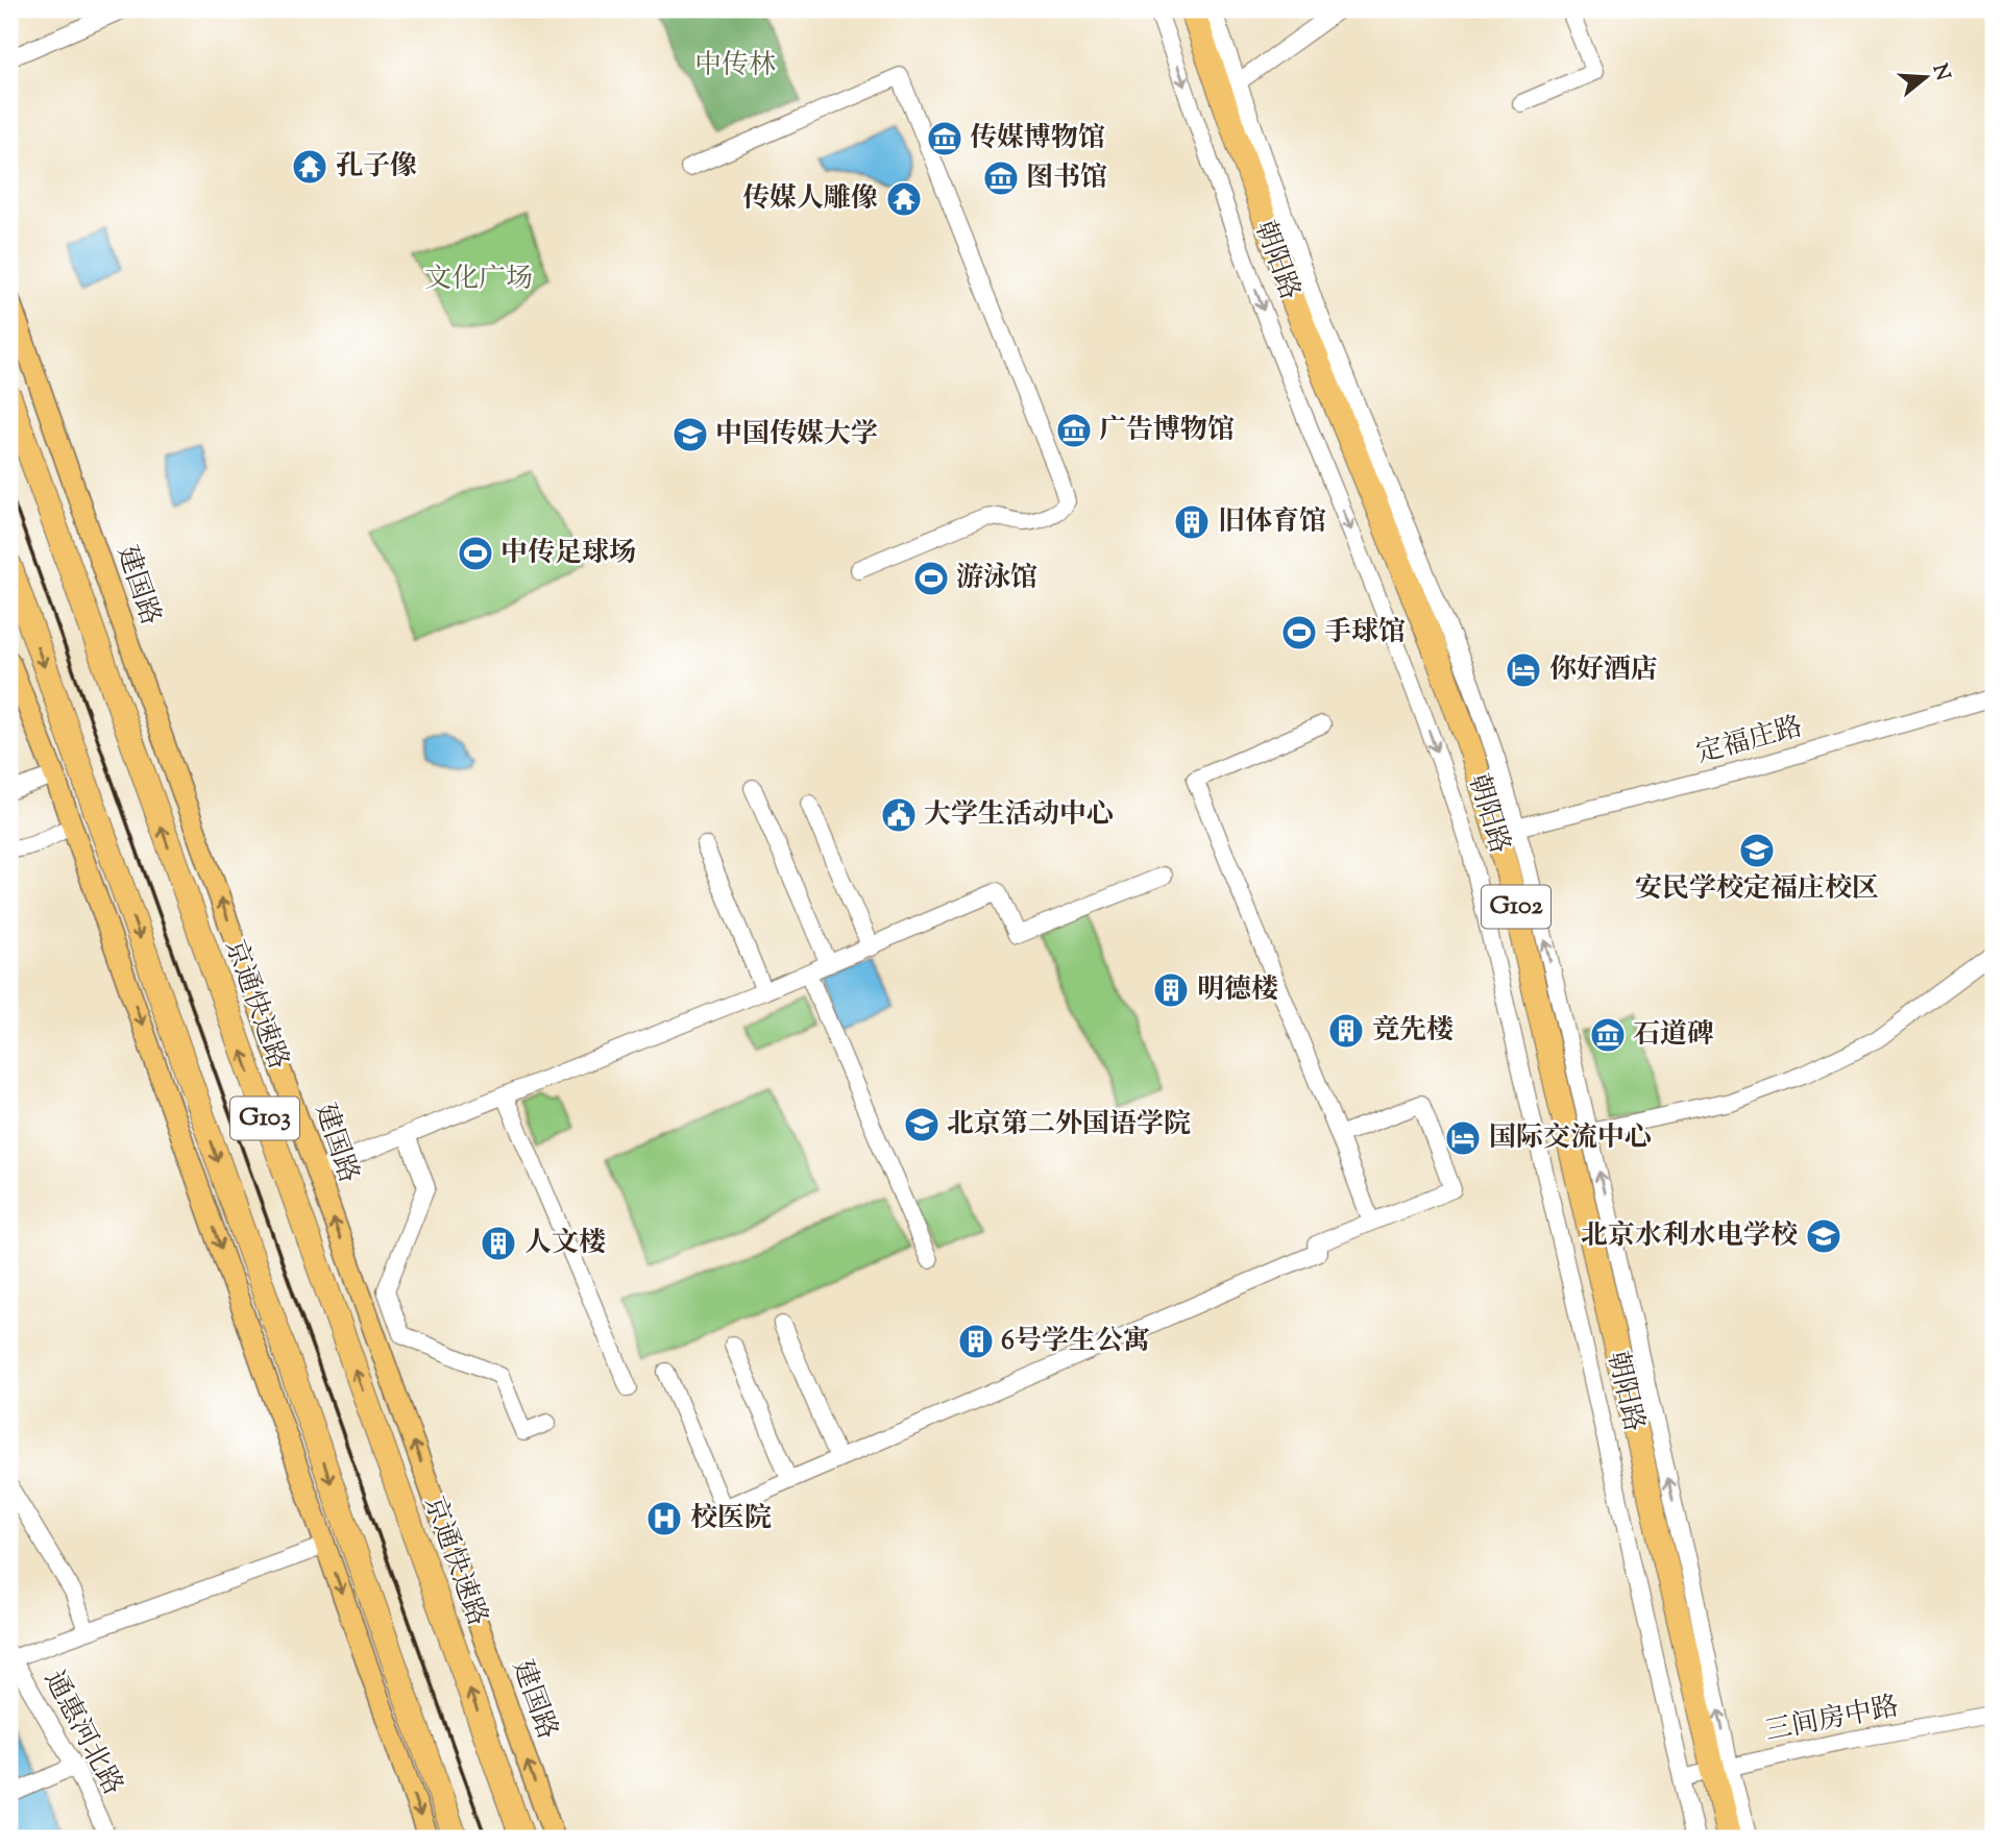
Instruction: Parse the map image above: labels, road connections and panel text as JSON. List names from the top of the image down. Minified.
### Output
{"streets":{"highway":["朝阳路","G102","京通快速路","G103"],"main road":["建国路"],"street":["定福庄路","三间房中路","通惠河北路"]},"crossings":[["朝阳路","定福庄路"],["朝阳路","三间房中路"]],"parks":["中传林","文化广场"],"places":{"museum":["传媒博物馆","图书馆","广告博物馆","石道碑"],"temple":["孔子像","传媒人雕像"],"school or university":["中国传媒大学","安民学校定福庄校区","北京第二外国语学院","北京水利水电学校"],"building":["旧体育馆","明德楼","竞先楼","人文楼","6号学生公寓"],"sports":["中传足球场","游泳馆","手球馆"],"hotel":["你好酒店","国际交流中心"],"public building":["大学生活动中心"],"hospital":["校医院"]},"north":"right"}
